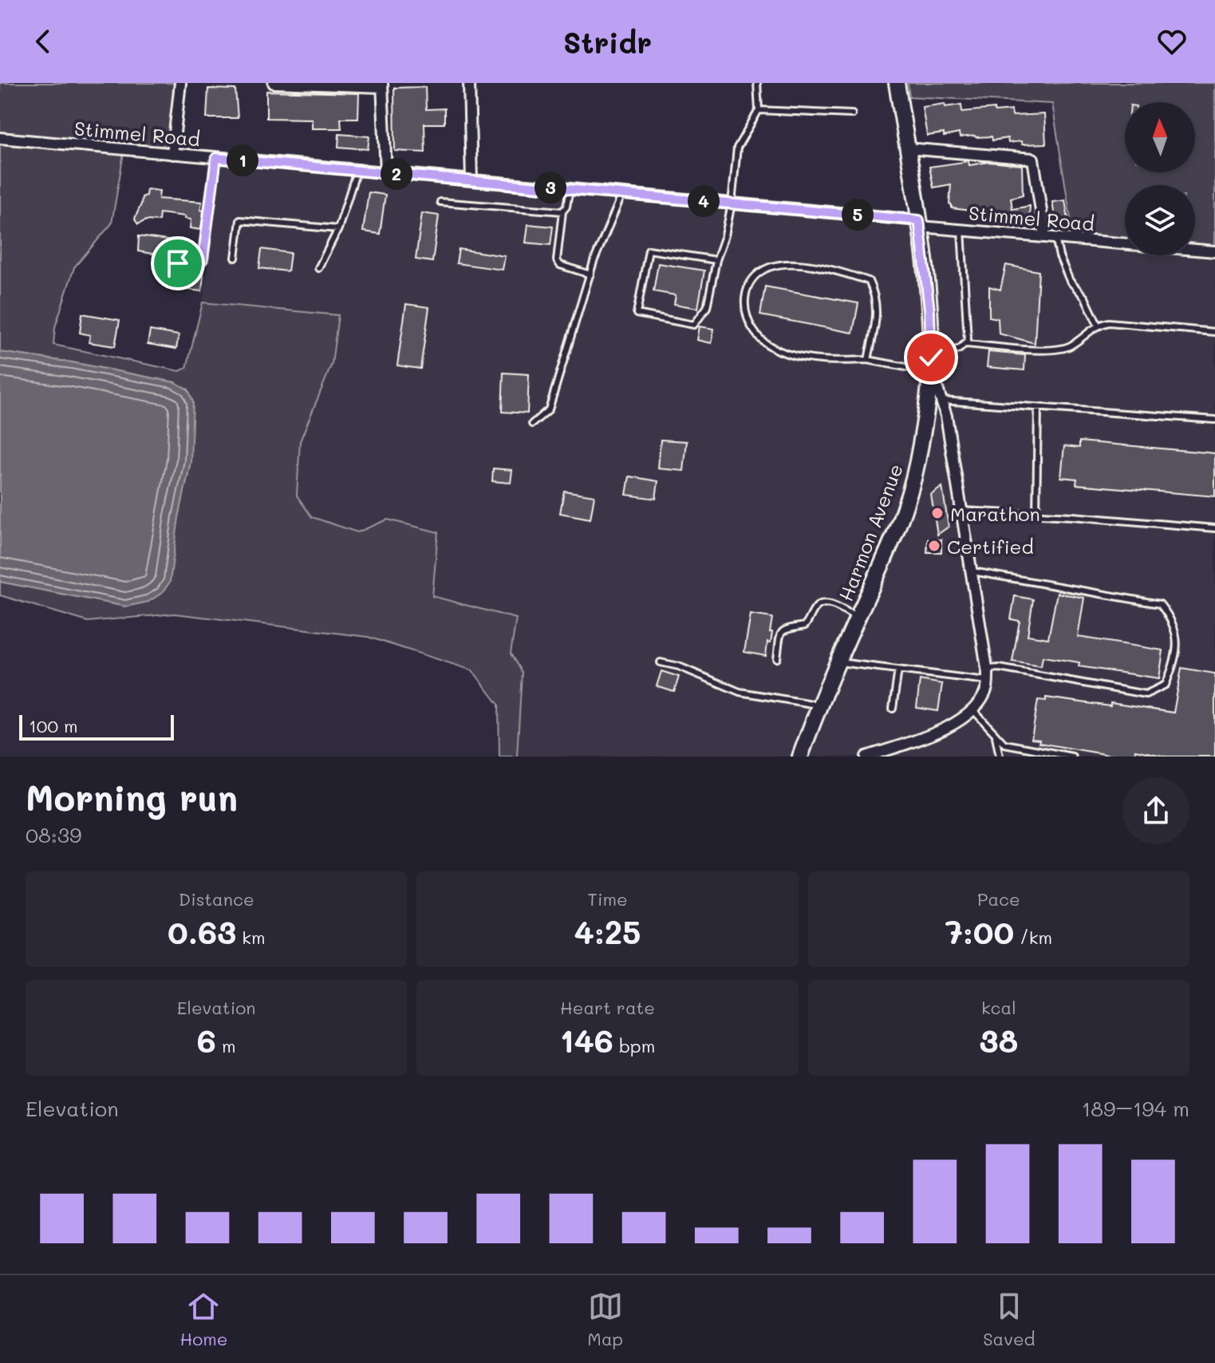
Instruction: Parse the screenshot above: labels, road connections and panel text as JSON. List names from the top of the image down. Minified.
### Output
{"streets":{"main road":["Harmon Avenue"],"street":["Stimmel Road"]},"crossings":[["Stimmel Road","Harmon Avenue"]],"places":["Marathon","Certified"],"scale_bar":"100 m","north":"top","page":{"header":"Stridr","pins":["1","2","3","4","5"],"scale":"100 m","heading":["Morning run","08:39"],"stats":[["Distance","0.63 km"],["Time","4:25"],["Pace","7:00 /km"],["Elevation","6 m"],["Heart rate","146 bpm"],["kcal","38"]],"chart":["Elevation","189–194 m"],"tabs":["Home","Map","Saved"]}}
